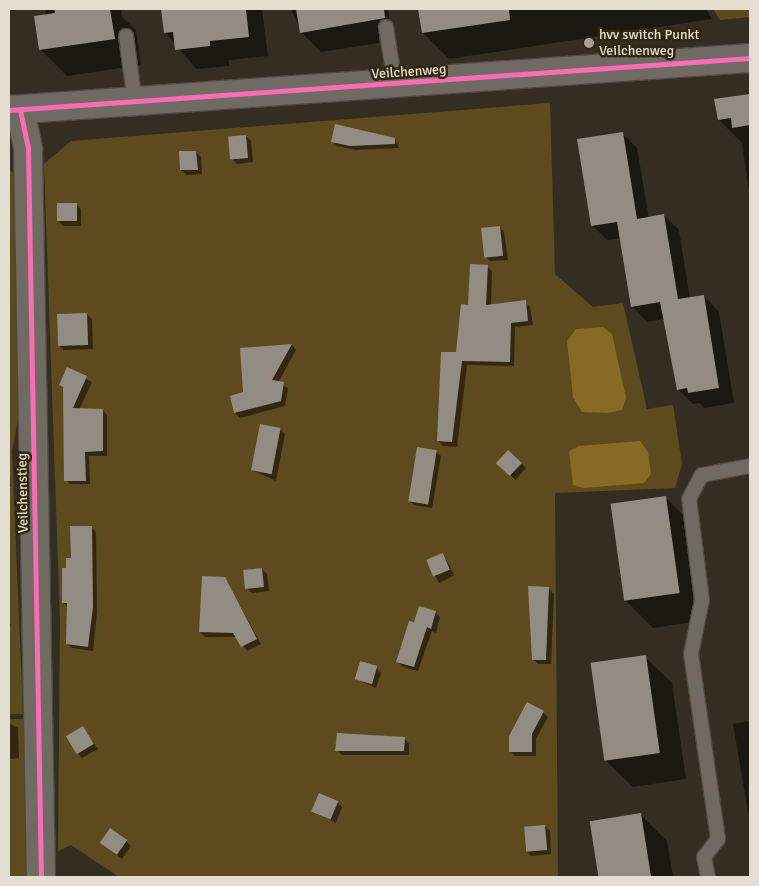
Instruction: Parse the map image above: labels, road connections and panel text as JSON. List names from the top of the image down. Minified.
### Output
{"streets":{"street":["Veilchenweg","Veilchenstieg"]},"crossings":[["Veilchenweg","Veilchenstieg"]],"places":["hvv switch Punkt Veilchenweg"]}
